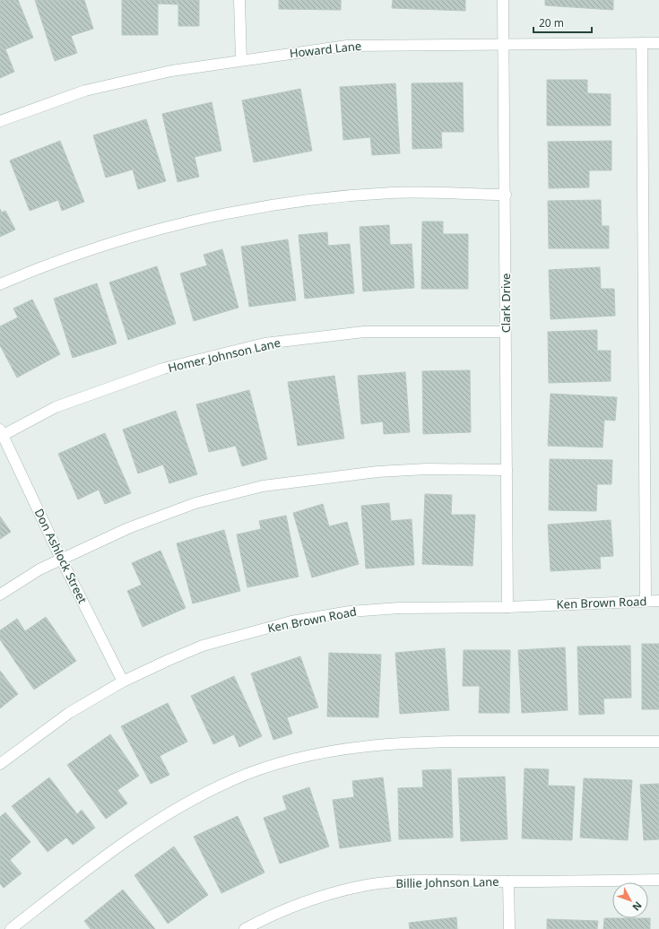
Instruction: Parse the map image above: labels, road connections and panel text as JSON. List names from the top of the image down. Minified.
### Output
{"streets":{"street":["Howard Lane","Clark Drive","Homer Johnson Lane","Don Ashlock Street","Ken Brown Road","Billie Johnson Lane"]},"crossings":[["Howard Lane","Clark Drive"],["Clark Drive","Homer Johnson Lane"],["Clark Drive","Ken Brown Road"],["Homer Johnson Lane","Don Ashlock Street"],["Don Ashlock Street","Ken Brown Road"]],"scale_bar":"20 m","north":"bottom right"}
